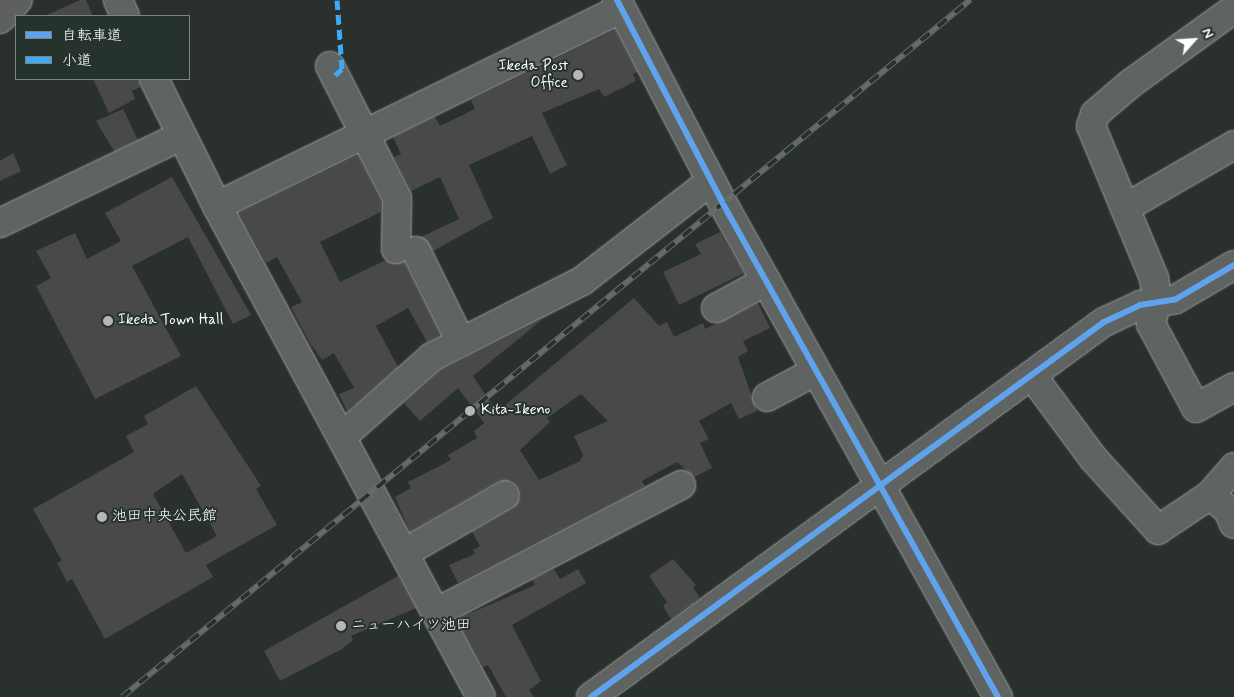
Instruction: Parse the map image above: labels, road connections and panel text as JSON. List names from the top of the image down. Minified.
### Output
{"places":["Ikeda Post Office","Ikeda Town Hall","Kita-Ikeno","池田中央公民館","ニューハイツ池田"],"legend":["自転車道","小道"],"north":"top right"}
